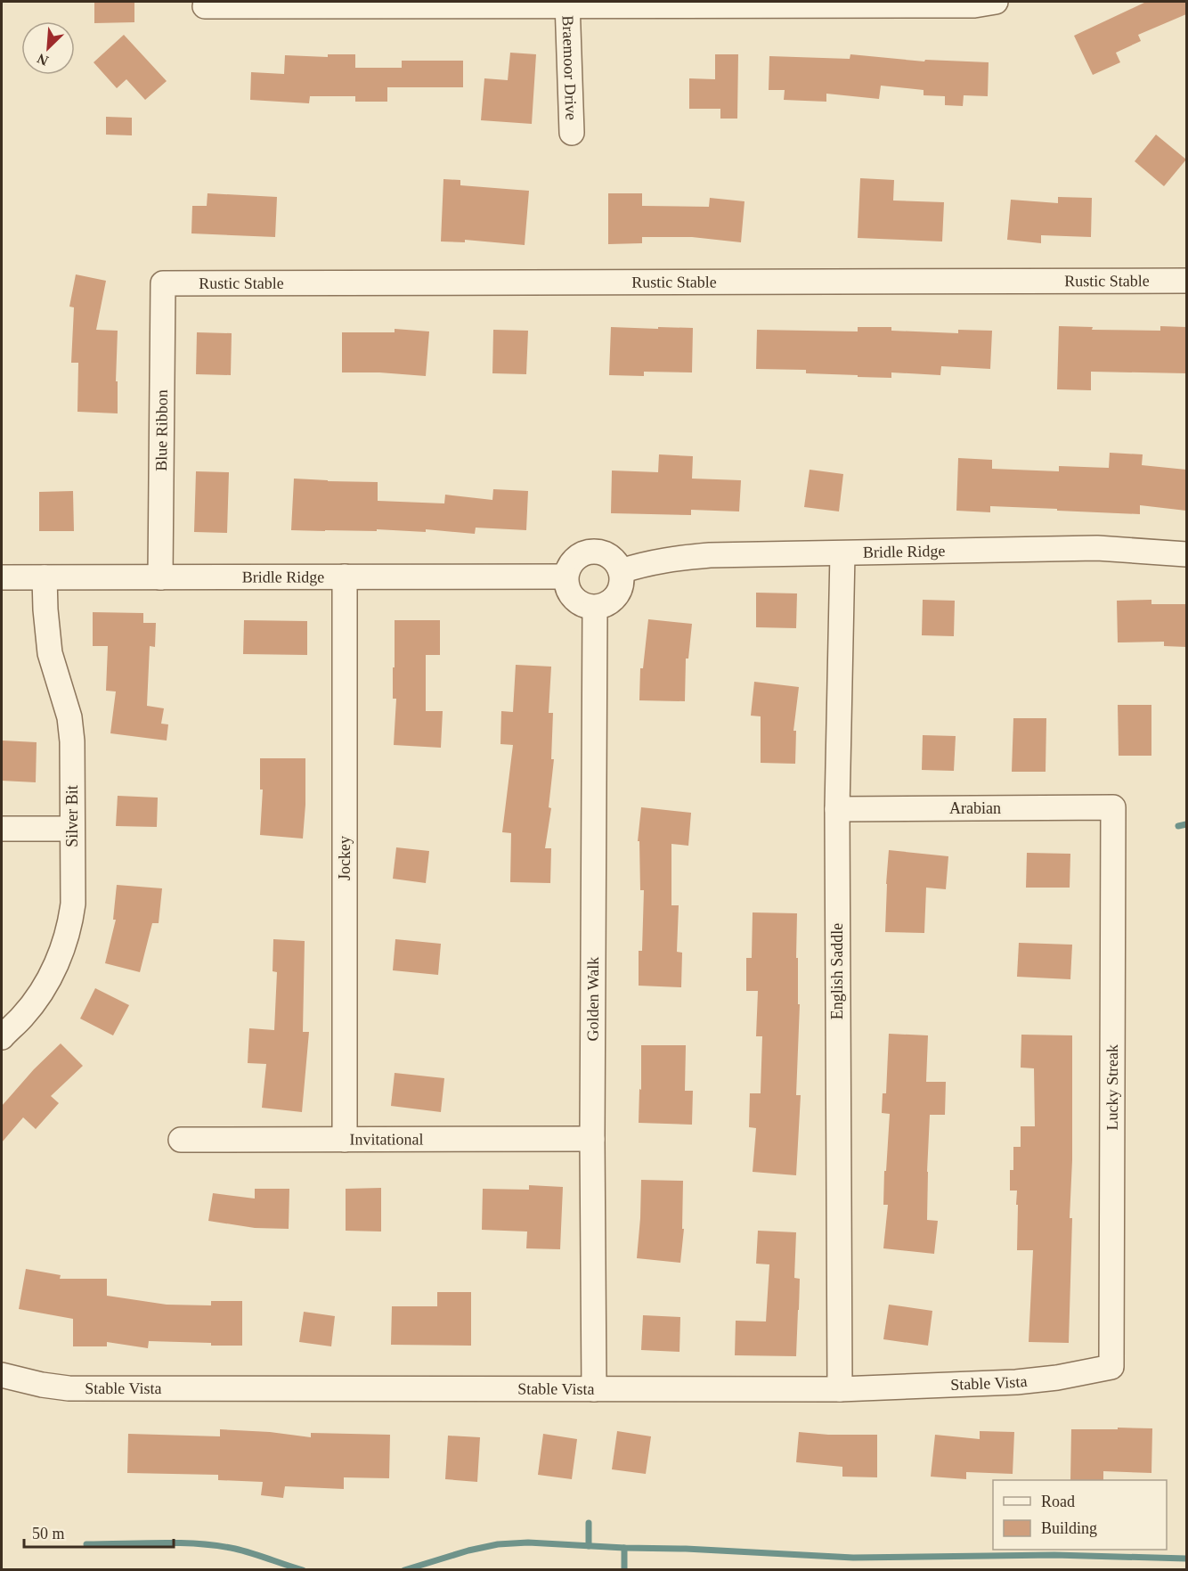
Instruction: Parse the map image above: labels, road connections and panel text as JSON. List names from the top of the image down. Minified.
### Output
{"streets":{"street":["Braemoor Drive","Rustic Stable","Blue Ribbon","Bridle Ridge","Arabian","Silver Bit","Jockey","English Saddle","Golden Walk","Lucky Streak","Invitational","Stable Vista"]},"crossings":[["Rustic Stable","Blue Ribbon"],["Blue Ribbon","Bridle Ridge"],["Bridle Ridge","Silver Bit"],["Bridle Ridge","Jockey"],["Bridle Ridge","English Saddle"],["Bridle Ridge","Golden Walk"],["Arabian","English Saddle"],["Arabian","Lucky Streak"],["Jockey","Invitational"],["English Saddle","Stable Vista"],["Golden Walk","Invitational"],["Golden Walk","Stable Vista"],["Lucky Streak","Stable Vista"]],"legend":["Road","Building"],"scale_bar":"50 m","north":"bottom left"}
